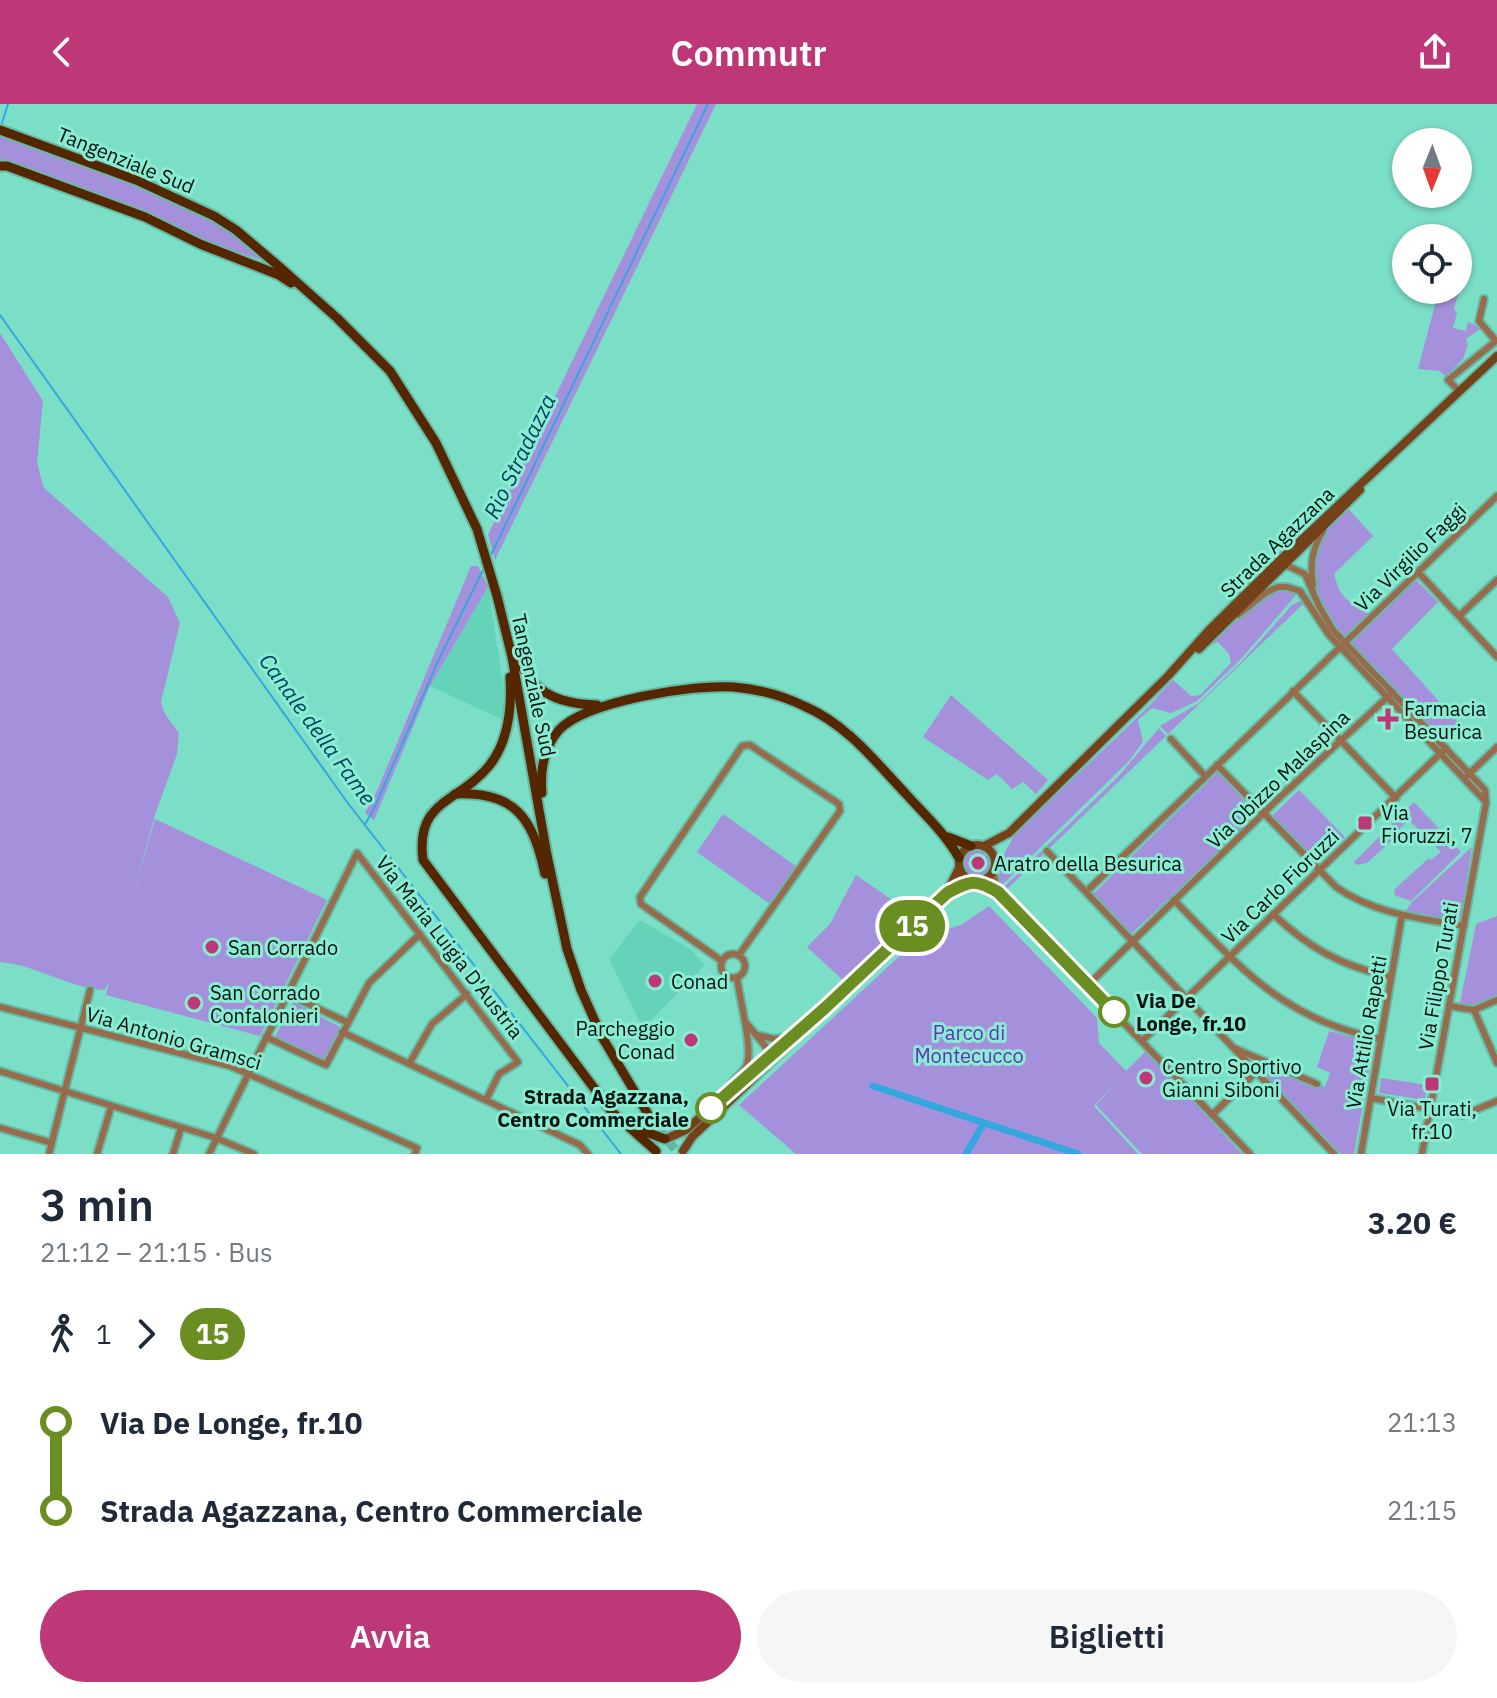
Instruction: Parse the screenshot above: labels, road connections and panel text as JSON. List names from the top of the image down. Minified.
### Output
{"streets":{"main road":["Tangenziale Sud","Strada Agazzana"],"street":["Via Virgilio Faggi","Via Obizzo Malaspina","Via Carlo Fioruzzi","Via Maria Luigia D'Austria","Via Filippo Turati","Via Attilio Rapetti","Via Antonio Gramsci"]},"crossings":[["Strada Agazzana","Via Virgilio Faggi"]],"water":["Rio Stradazza","Canale della Fame"],"parks":["Parco di Montecucco"],"places":{"health":["Farmacia Besurica"],"transit":["Via Fioruzzi, 7","Via Turati, fr.10"],"other":["Aratro della Besurica","San Corrado","Conad","San Corrado Confalonieri","Via De Longe, fr.10","Parcheggio Conad","Centro Sportivo Gianni Siboni","Strada Agazzana, Centro Commerciale"]},"lines":["bus line 15"],"north":"bottom","page":{"header":"Commutr","on_map":"15","heading":["3 min","21:12 – 21:15 · Bus","3.20 €"],"legs":["1","15"],"list":[{"name":"Via De Longe, fr.10","value":"21:13"},{"name":"Strada Agazzana, Centro Commerciale","value":"21:15"}],"buttons":["Avvia","Biglietti"]}}
